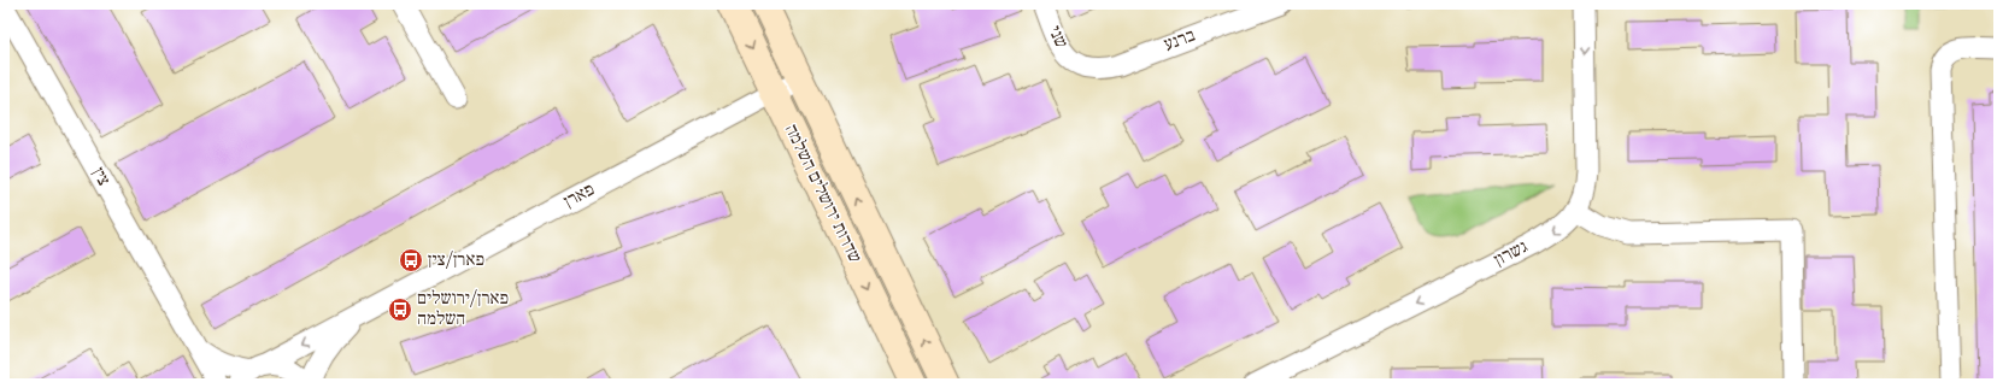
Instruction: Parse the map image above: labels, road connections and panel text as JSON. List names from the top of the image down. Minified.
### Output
{"streets":{"street":["שני","ברנע","צין","שדרות ירושלים השלמה","פארן","גשרון"]},"crossings":[["שני","ברנע"],["צין","פארן"],["שדרות ירושלים השלמה","פארן"]],"one_way":["גשרון"],"places":{"bus stop":["פארן/צין","פארן/ירושלים השלמה"]}}
